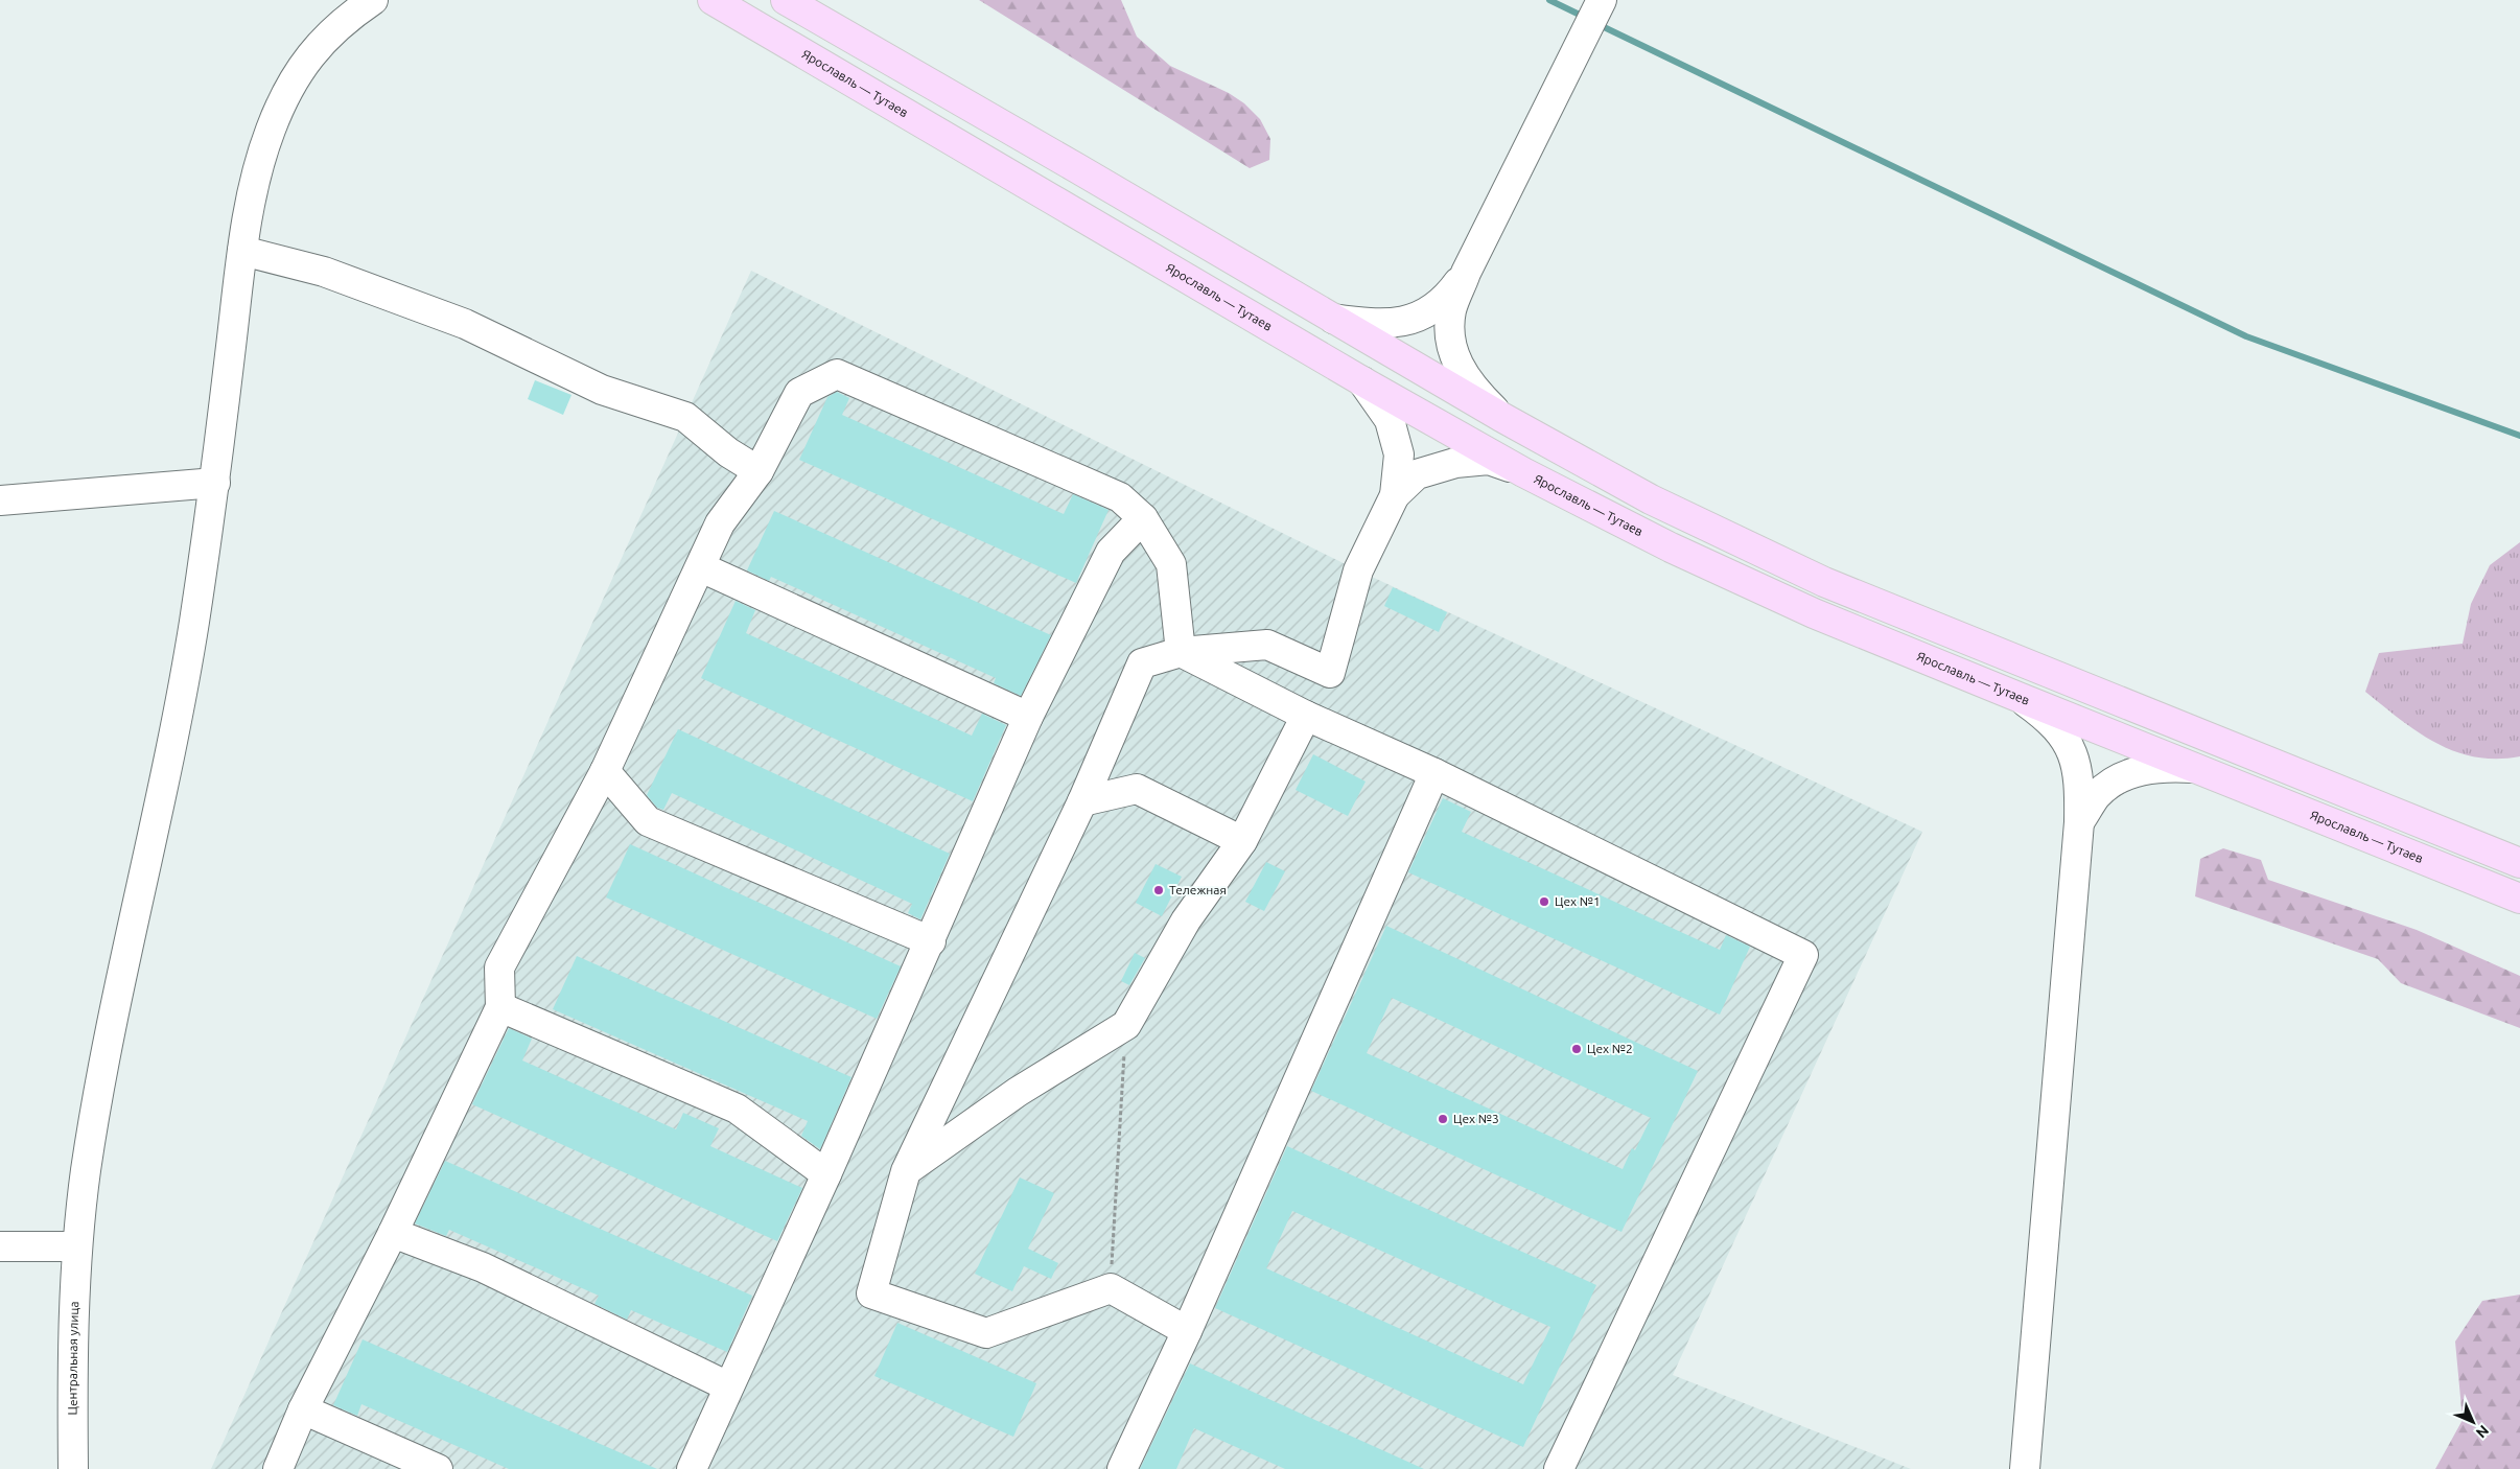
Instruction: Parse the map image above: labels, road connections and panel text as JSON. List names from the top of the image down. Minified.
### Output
{"streets":{"main road":["Ярославль — Тутаев"],"street":["Центральная улица"]},"places":["Тележная","Цех №1","Цех №2","Цех №3"],"north":"bottom right"}
